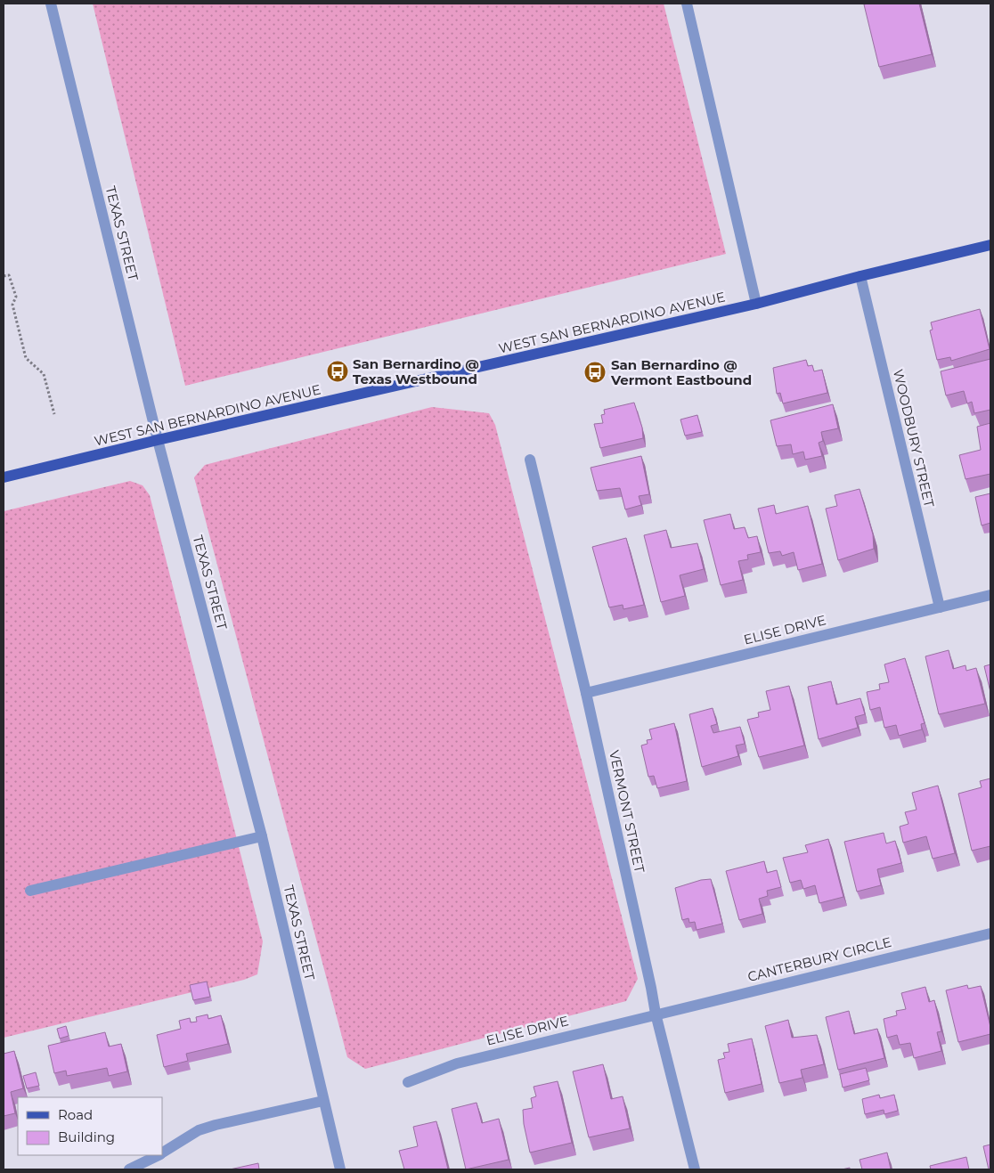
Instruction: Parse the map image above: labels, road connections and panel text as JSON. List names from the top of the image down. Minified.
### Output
{"streets":{"main road":["WEST SAN BERNARDINO AVENUE"],"street":["TEXAS STREET","WOODBURY STREET","ELISE DRIVE","VERMONT STREET","CANTERBURY CIRCLE"]},"crossings":[["TEXAS STREET","WEST SAN BERNARDINO AVENUE"],["WEST SAN BERNARDINO AVENUE","WOODBURY STREET"],["WOODBURY STREET","ELISE DRIVE"],["ELISE DRIVE","VERMONT STREET"],["ELISE DRIVE","CANTERBURY CIRCLE"],["VERMONT STREET","CANTERBURY CIRCLE"]],"places":{"bus stop":["San Bernardino @ Texas Westbound","San Bernardino @ Vermont Eastbound"]},"legend":["Road","Building"]}
